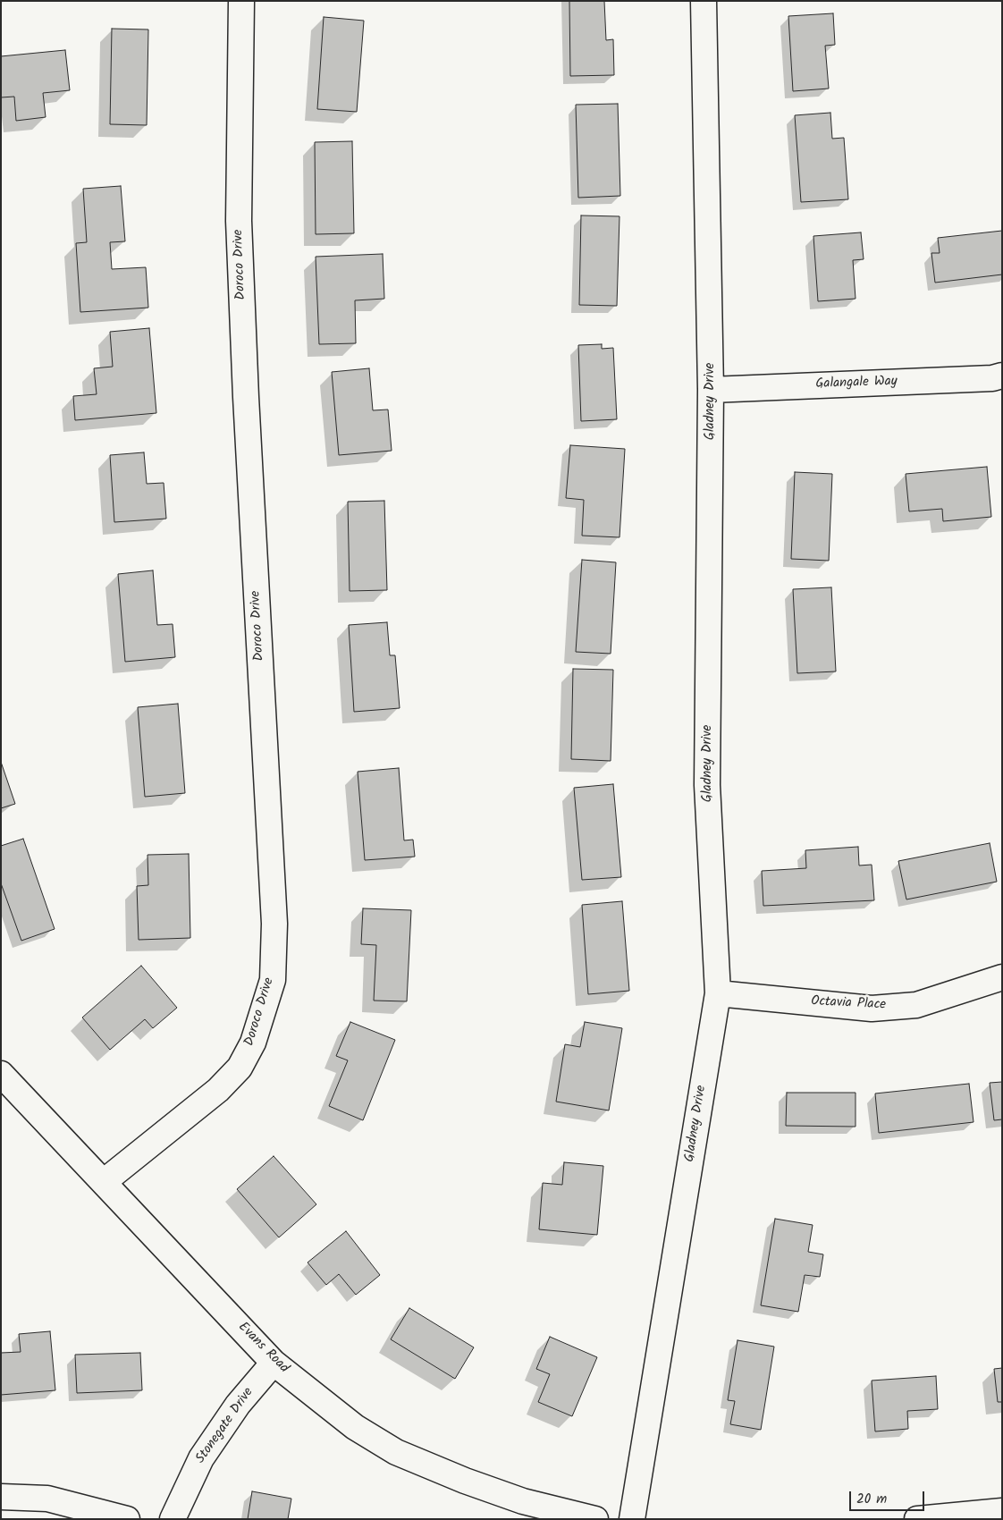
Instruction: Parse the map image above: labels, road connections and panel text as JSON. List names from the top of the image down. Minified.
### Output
{"streets":{"street":["Doroco Drive","Galangale Way","Gladney Drive","Octavia Place","Evans Road","Stonegate Drive"]},"crossings":[["Doroco Drive","Evans Road"],["Galangale Way","Gladney Drive"],["Gladney Drive","Octavia Place"],["Evans Road","Stonegate Drive"]],"scale_bar":"20 m"}
